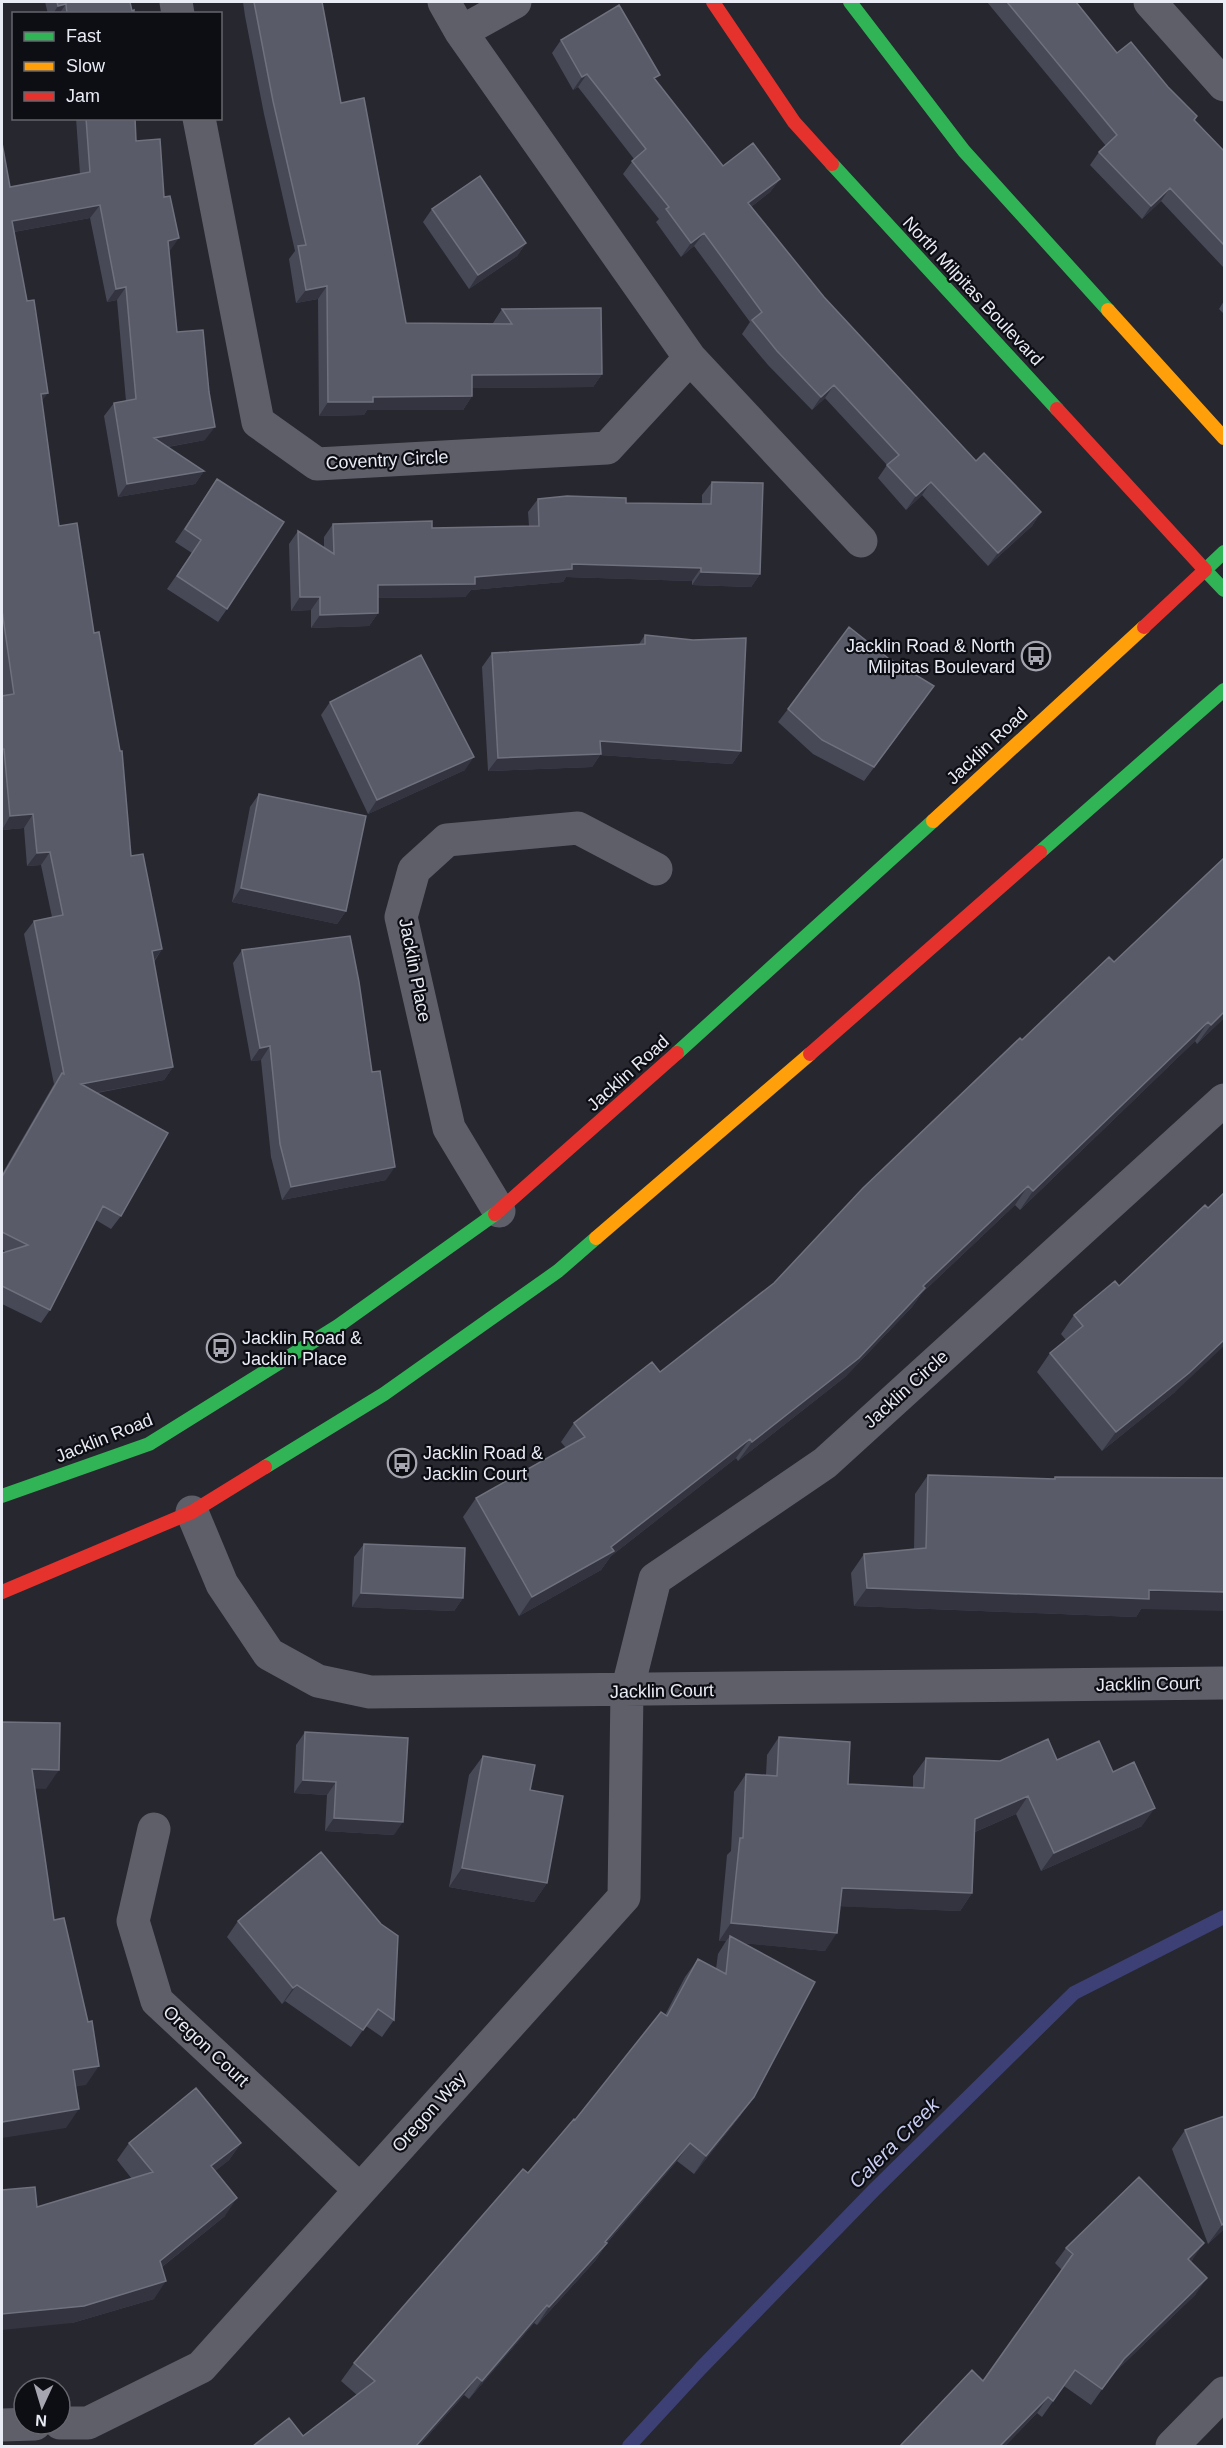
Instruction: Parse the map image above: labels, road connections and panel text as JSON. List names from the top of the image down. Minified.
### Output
{"streets":{"main road":["North Milpitas Boulevard","Jacklin Road"],"street":["Coventry Circle","Jacklin Place","Jacklin Circle","Jacklin Court","Oregon Court","Oregon Way"]},"crossings":[["North Milpitas Boulevard","Jacklin Road"],["Jacklin Road","Jacklin Place"],["Jacklin Circle","Jacklin Court"],["Jacklin Circle","Oregon Way"],["Jacklin Court","Oregon Way"],["Oregon Court","Oregon Way"]],"water":["Calera Creek"],"places":{"bus stop":["Jacklin Road & North Milpitas Boulevard","Jacklin Road & Jacklin Place","Jacklin Road & Jacklin Court"]},"legend":["Fast","Slow","Jam"],"north":"bottom"}
